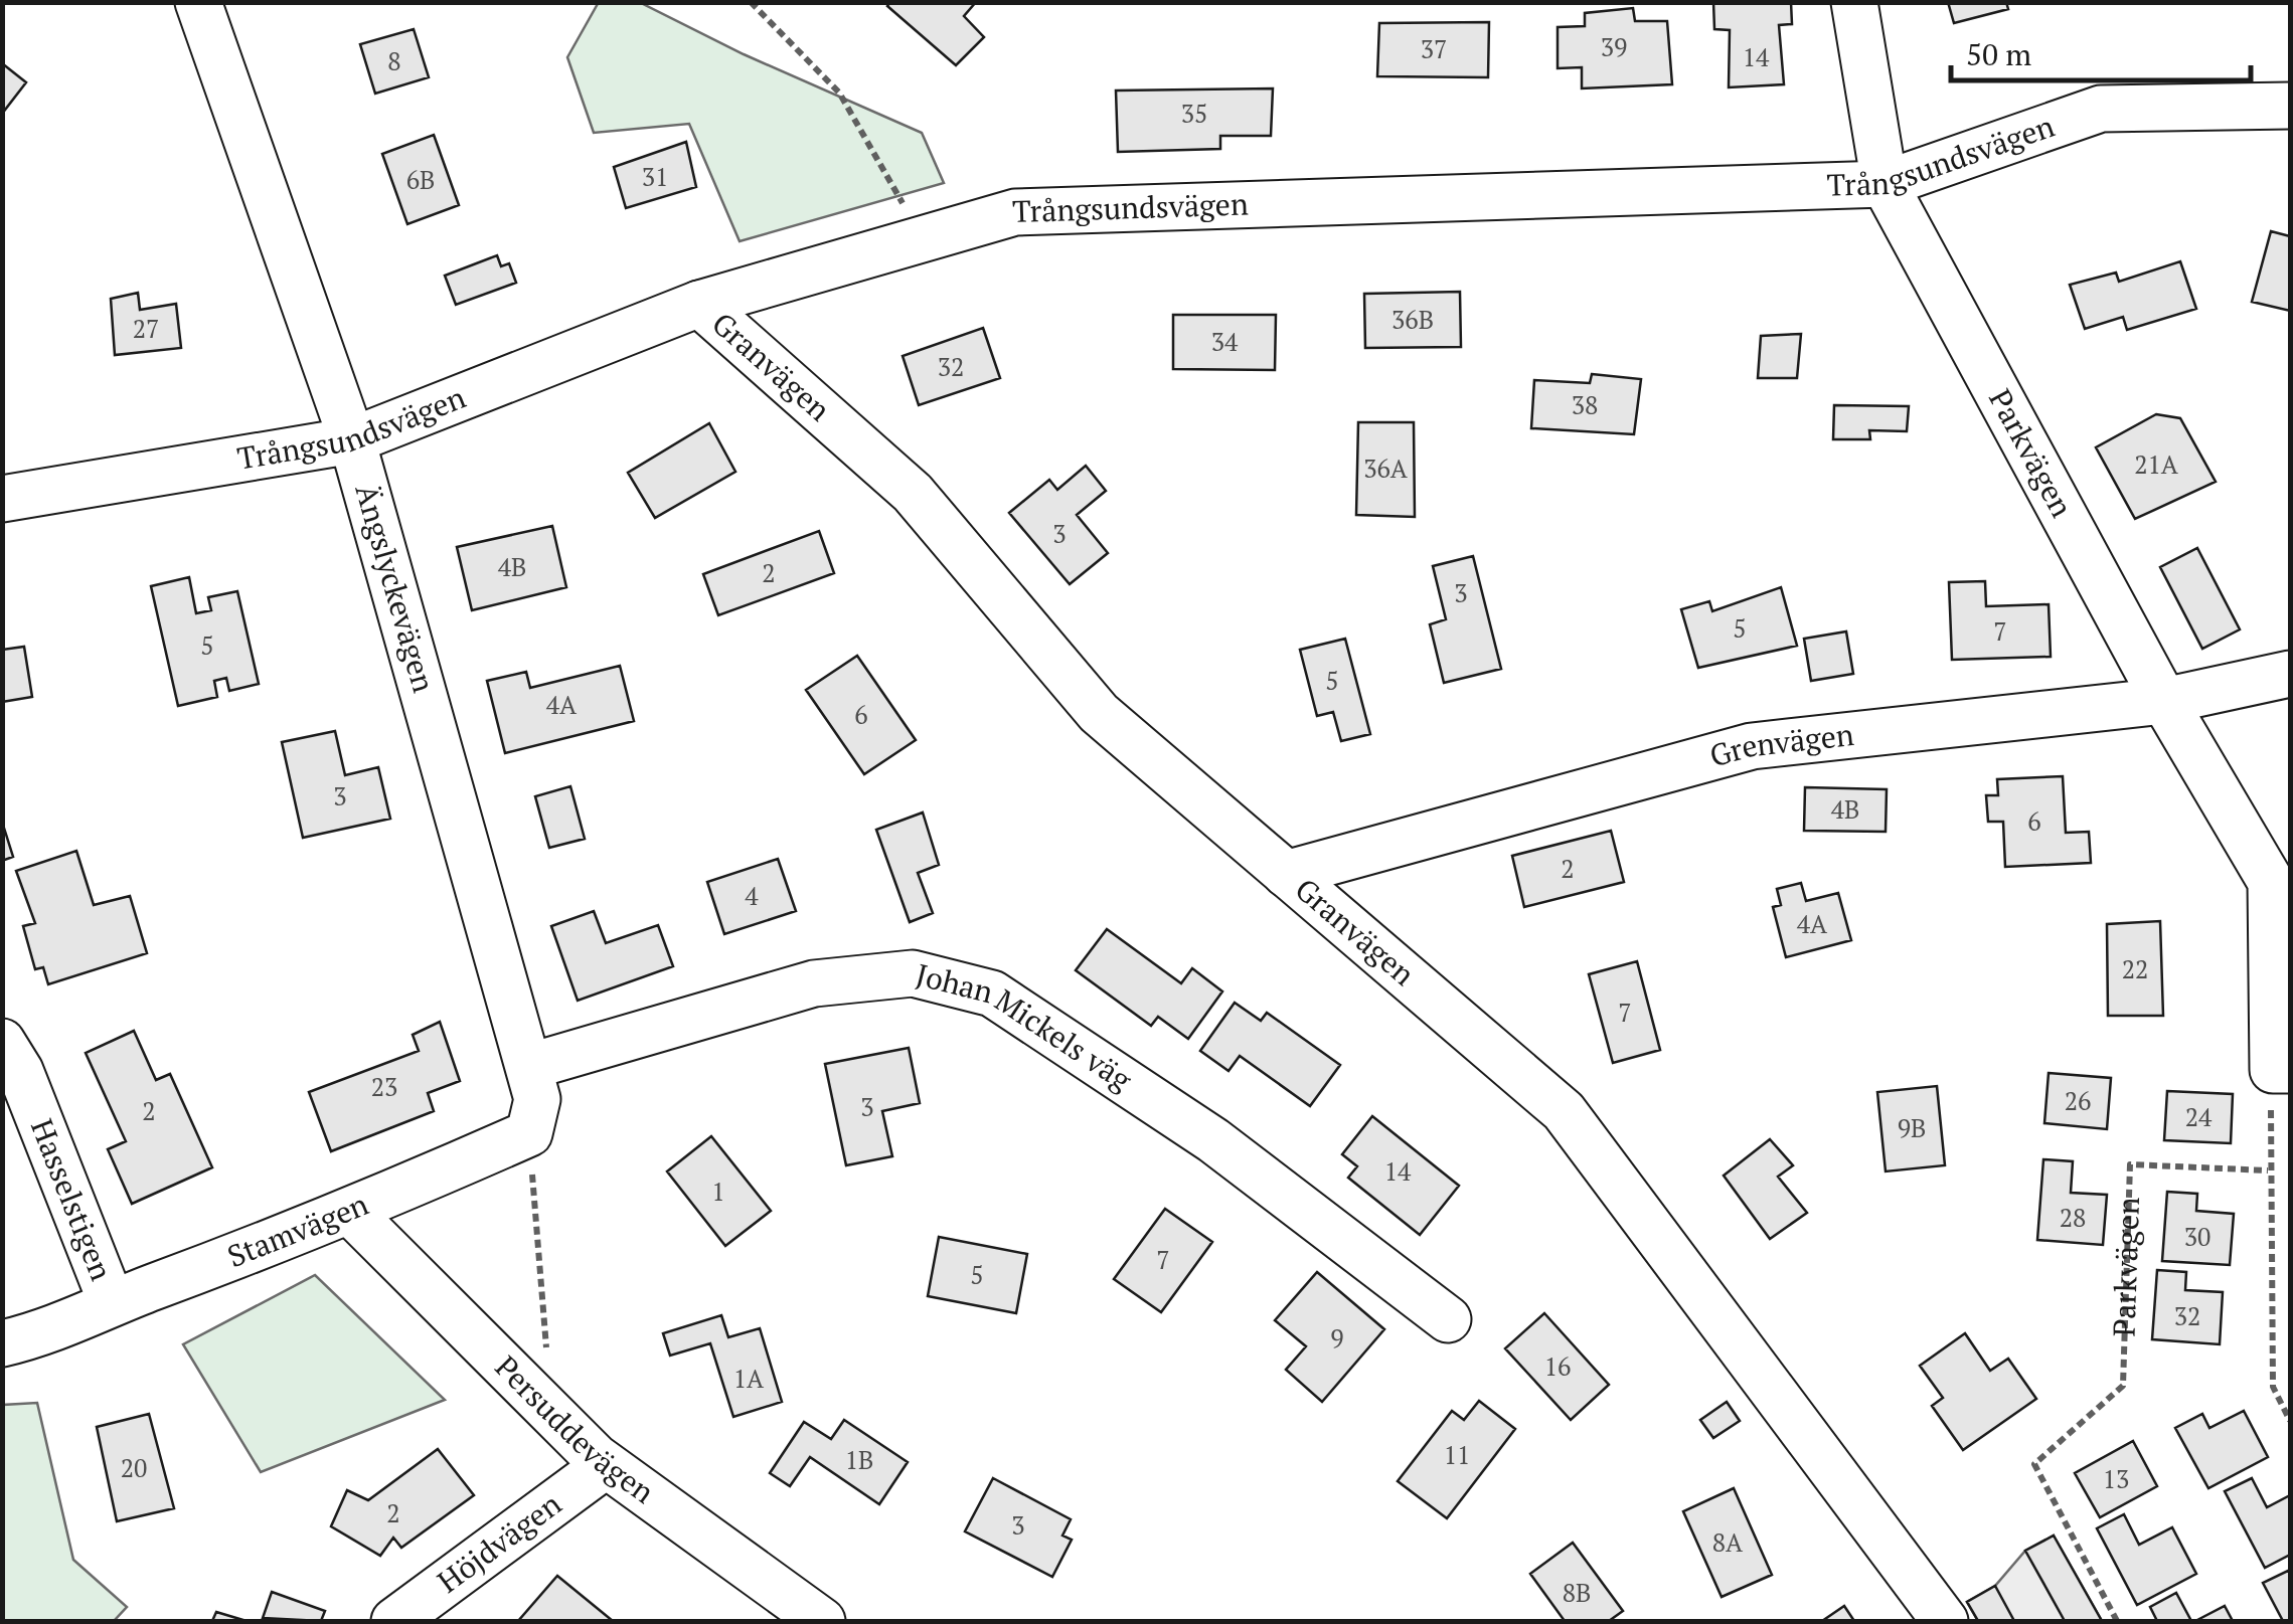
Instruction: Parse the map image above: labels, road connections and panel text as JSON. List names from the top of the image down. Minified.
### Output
{"streets":{"street":["Trångsundsvägen","Granvägen","Parkvägen","Ängslyckevägen","Grenvägen","Johan Mickels väg","Hasselstigen","Stamvägen","Persuddevägen","Höjdvägen"]},"crossings":[["Trångsundsvägen","Granvägen"],["Trångsundsvägen","Parkvägen"],["Trångsundsvägen","Ängslyckevägen"],["Granvägen","Grenvägen"],["Parkvägen","Grenvägen"],["Ängslyckevägen","Johan Mickels väg"],["Hasselstigen","Stamvägen"],["Stamvägen","Persuddevägen"],["Persuddevägen","Höjdvägen"]],"house_numbers":["39","37","14","8","35","31","6B","36B","27","34","32","38","21A","36A","3","4B","2","3","5","7","5","5","4A","6","3","4B","6","2","4","4A","22","7","23","26","3","2","24","9B","14","1","28","30","7","5","32","9","16","1A","11","1B","20","13","2","3","8A","8B"],"scale_bar":"50 m"}
